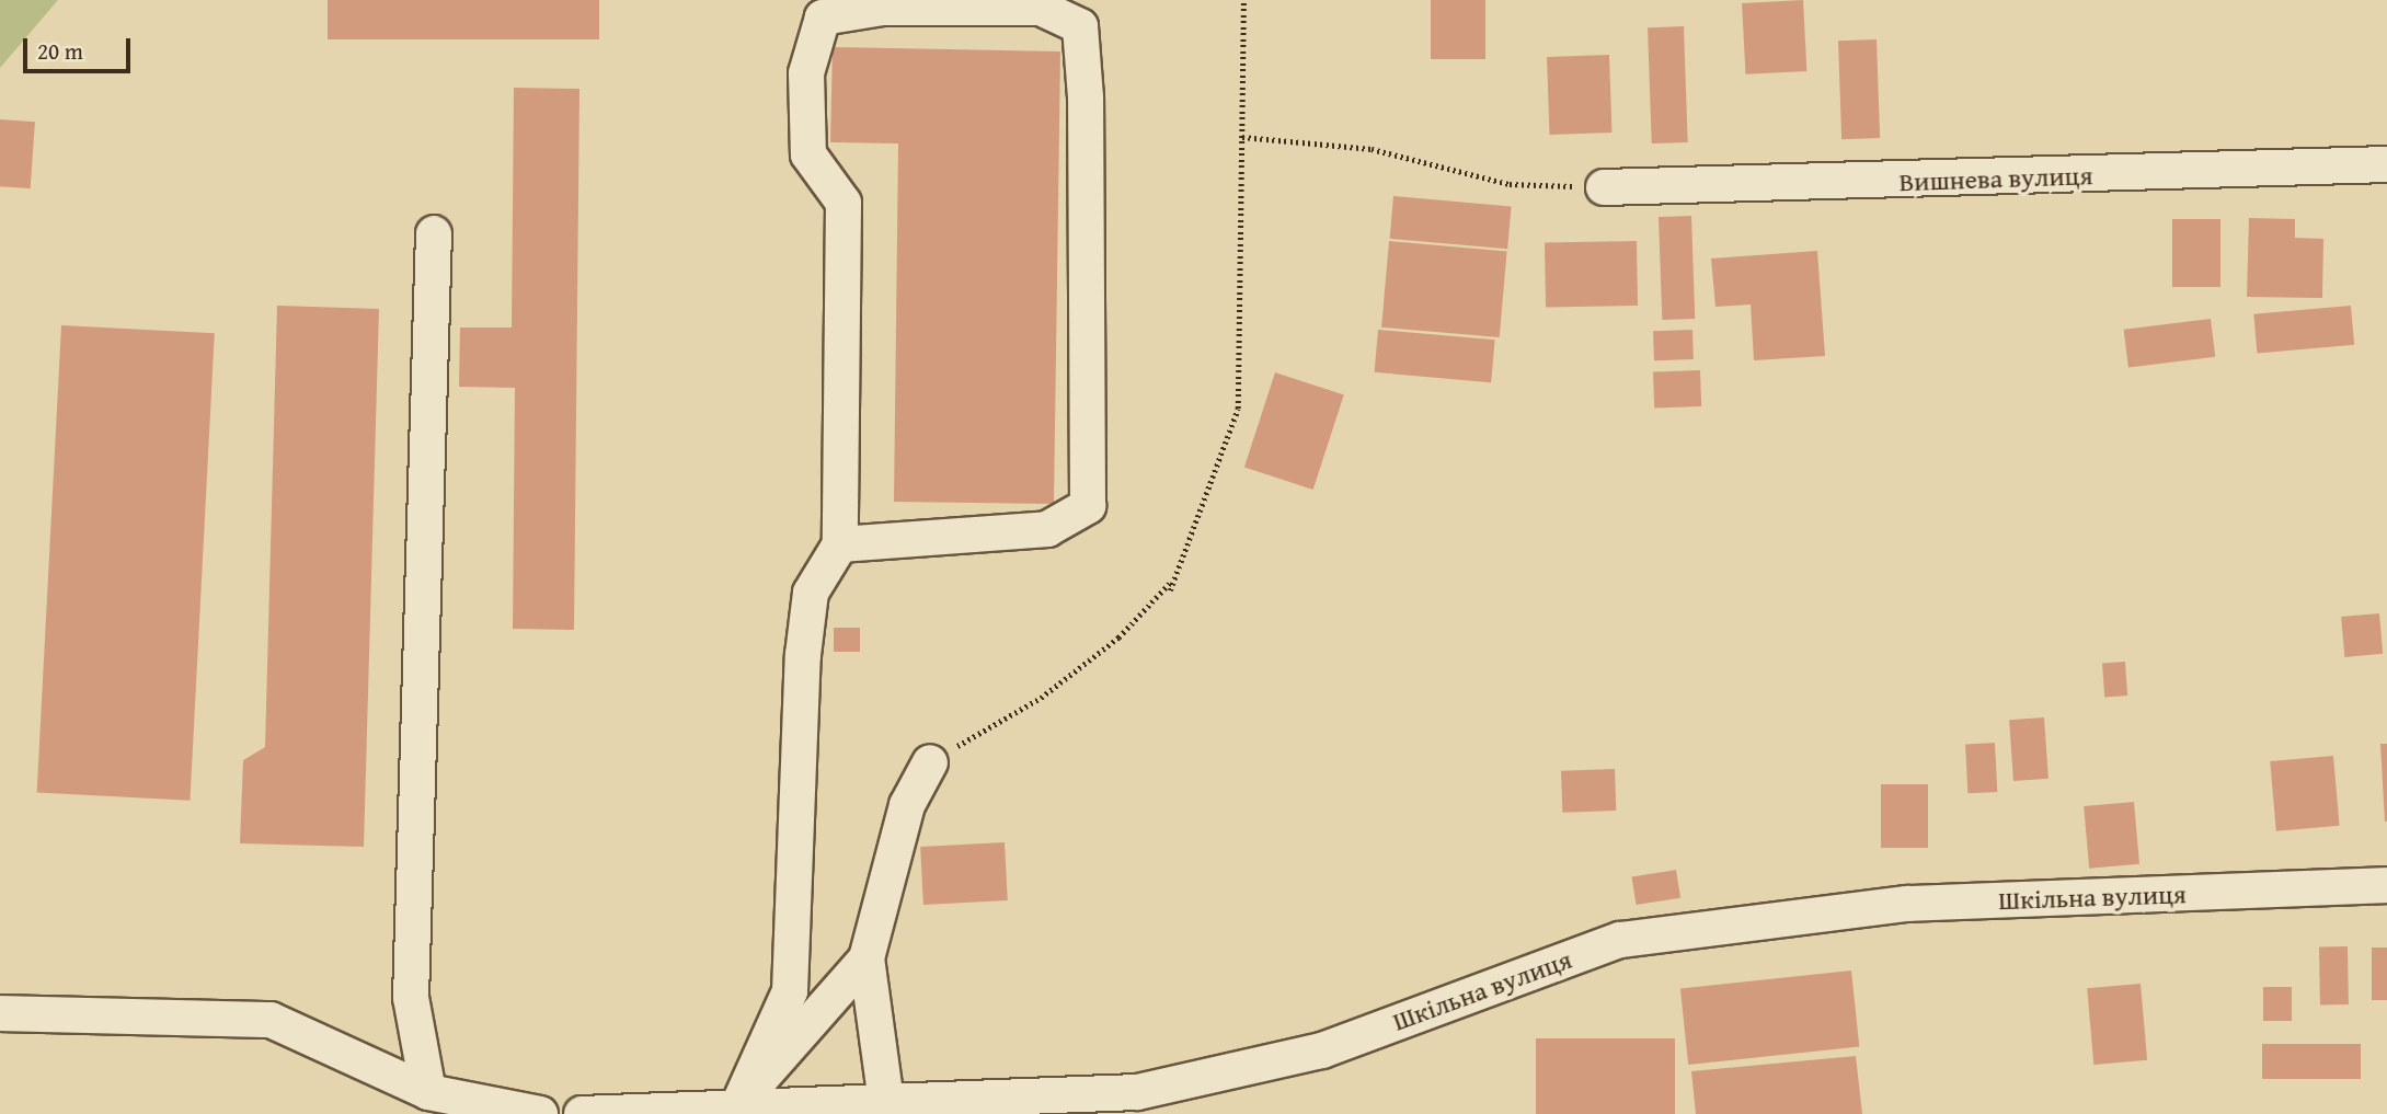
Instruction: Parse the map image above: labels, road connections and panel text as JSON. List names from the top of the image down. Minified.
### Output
{"streets":{"street":["Вишнева вулиця","Шкільна вулиця"]},"scale_bar":"20 m"}
